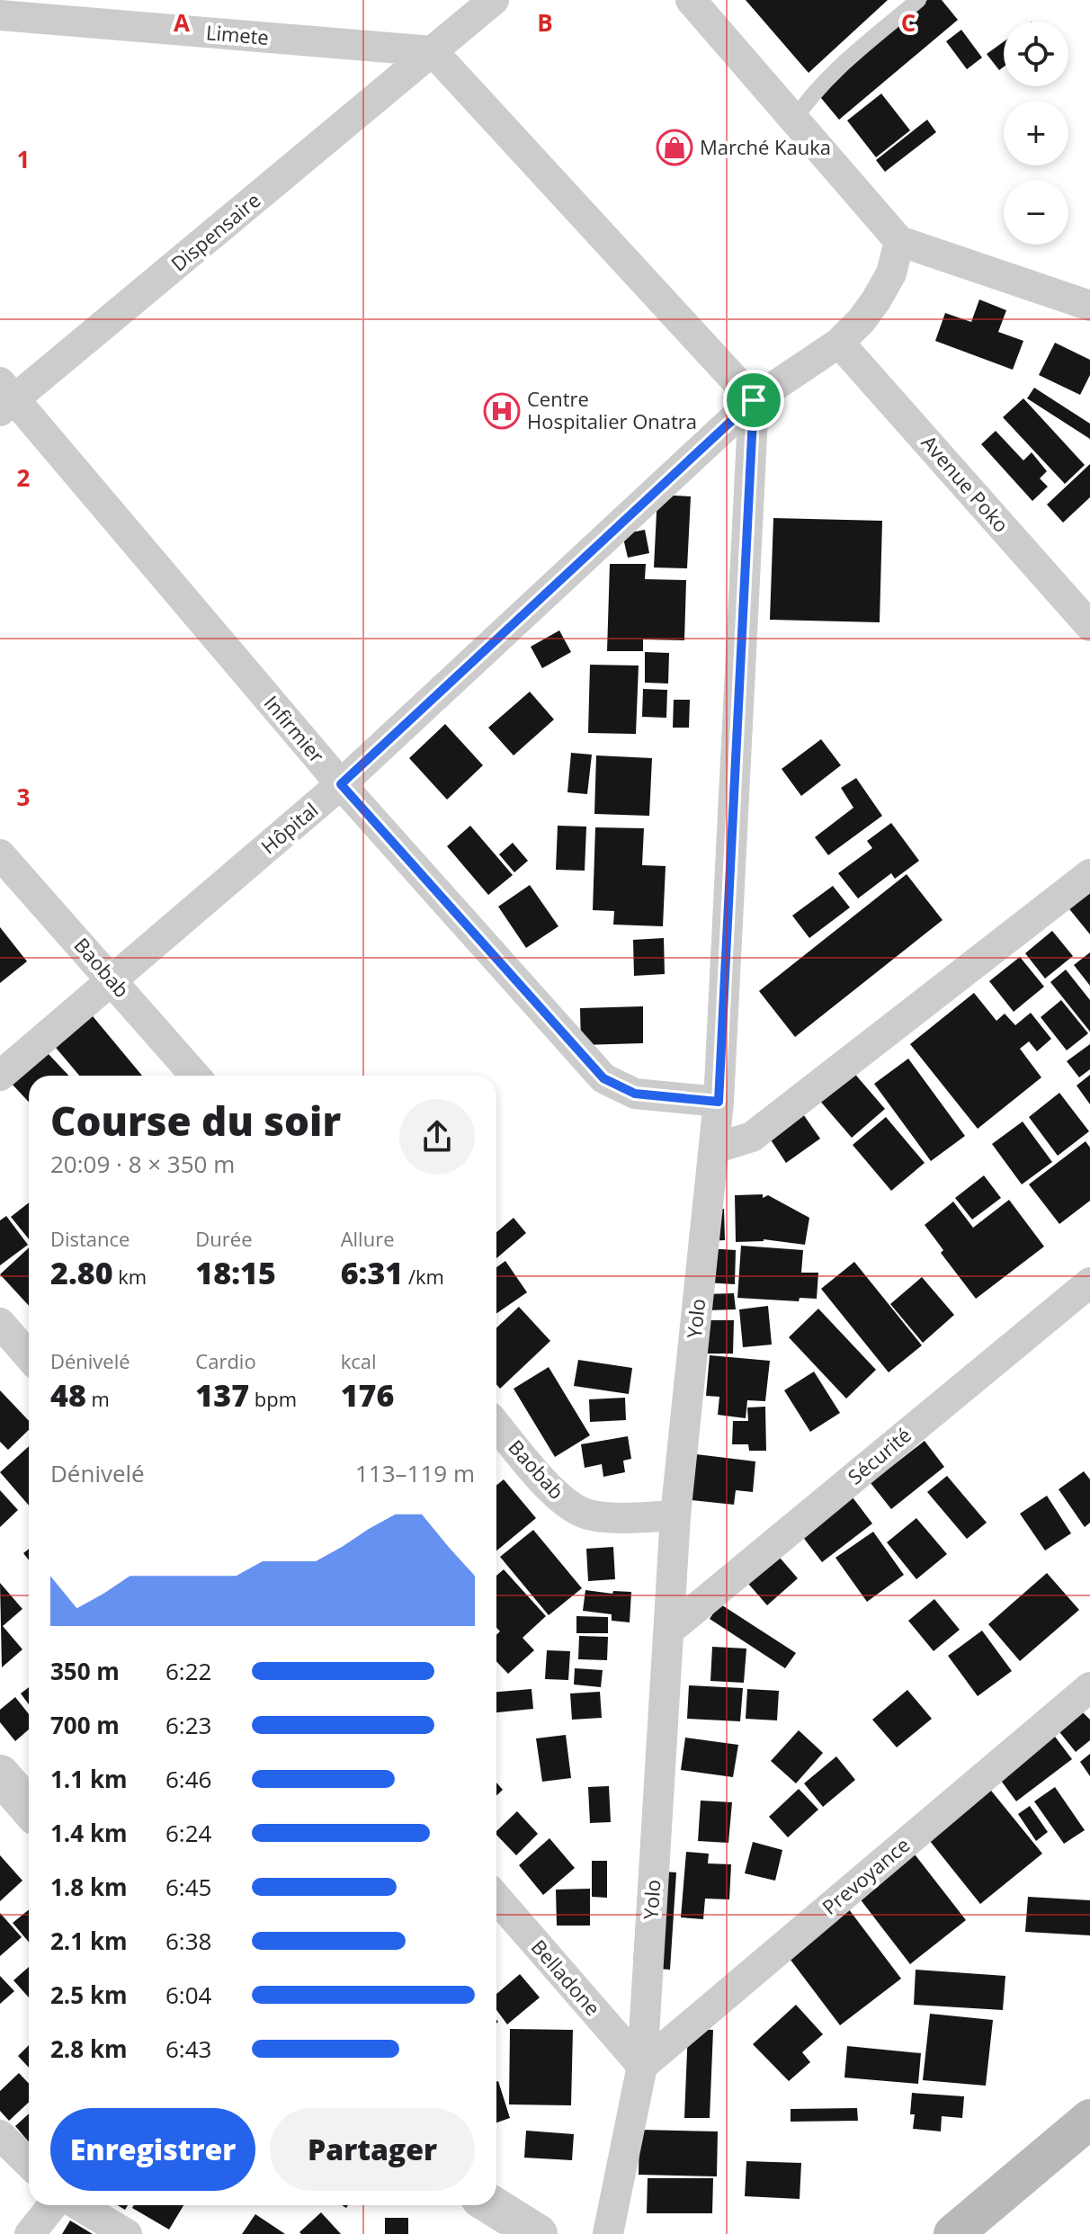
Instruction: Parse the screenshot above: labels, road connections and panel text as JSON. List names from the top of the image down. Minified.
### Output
{"streets":{"street":["Limete","Dispensaire","Avenue Poko","Infirmier","Hôpital","Baobab","Yolo","Sécurité","Prevoyance","Belladone"]},"crossings":[["Limete","Dispensaire"],["Dispensaire","Infirmier"],["Avenue Poko","Hôpital"],["Infirmier","Hôpital"],["Infirmier","Yolo"],["Hôpital","Baobab"],["Hôpital","Yolo"],["Baobab","Yolo"],["Yolo","Sécurité"],["Yolo","Prevoyance"],["Yolo","Belladone"],["Prevoyance","Belladone"]],"places":{"shop":["Marché Kauka"],"hospital":["Centre Hospitalier Onatra"]},"page":{"map_buttons":["+","−"],"heading":["Course du soir","20:09 · 8 × 350 m"],"stats":[["Distance","2.80 km"],["Durée","18:15"],["Allure","6:31 /km"],["Dénivelé","48 m"],["Cardio","137 bpm"],["kcal","176"]],"chart":["Dénivelé","113–119 m"],"list":[{"name":"350 m","note":"6:22"},{"name":"700 m","note":"6:23"},{"name":"1.1 km","note":"6:46"},{"name":"1.4 km","note":"6:24"},{"name":"1.8 km","note":"6:45"},{"name":"2.1 km","note":"6:38"},{"name":"2.5 km","note":"6:04"},{"name":"2.8 km","note":"6:43"}],"buttons":["Enregistrer","Partager"]},"grid":{"columns":["A","B","C"],"rows":["1","2","3"]}}
